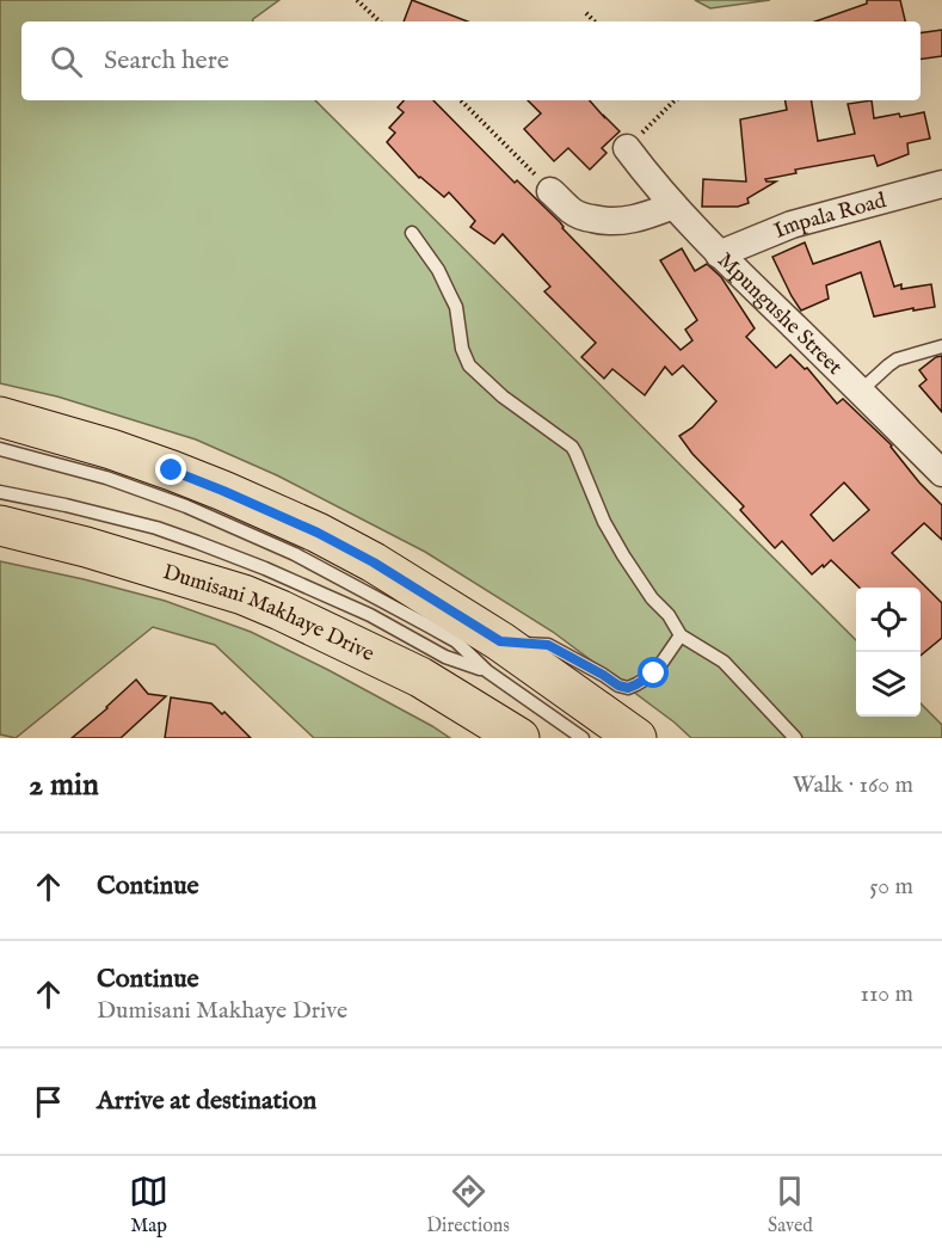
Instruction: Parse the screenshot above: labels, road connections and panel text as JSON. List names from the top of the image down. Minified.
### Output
{"streets":{"main road":["Dumisani Makhaye Drive"],"street":["Impala Road","Mpungushe Street"]},"crossings":[["Impala Road","Mpungushe Street"]],"page":{"search":"Search here","heading":["2 min","Walk · 160 m"],"list":[["Continue","50 m"],["Continue","Dumisani Makhaye Drive","110 m"],"Arrive at destination"],"nav":["Map","Directions","Saved"]}}
